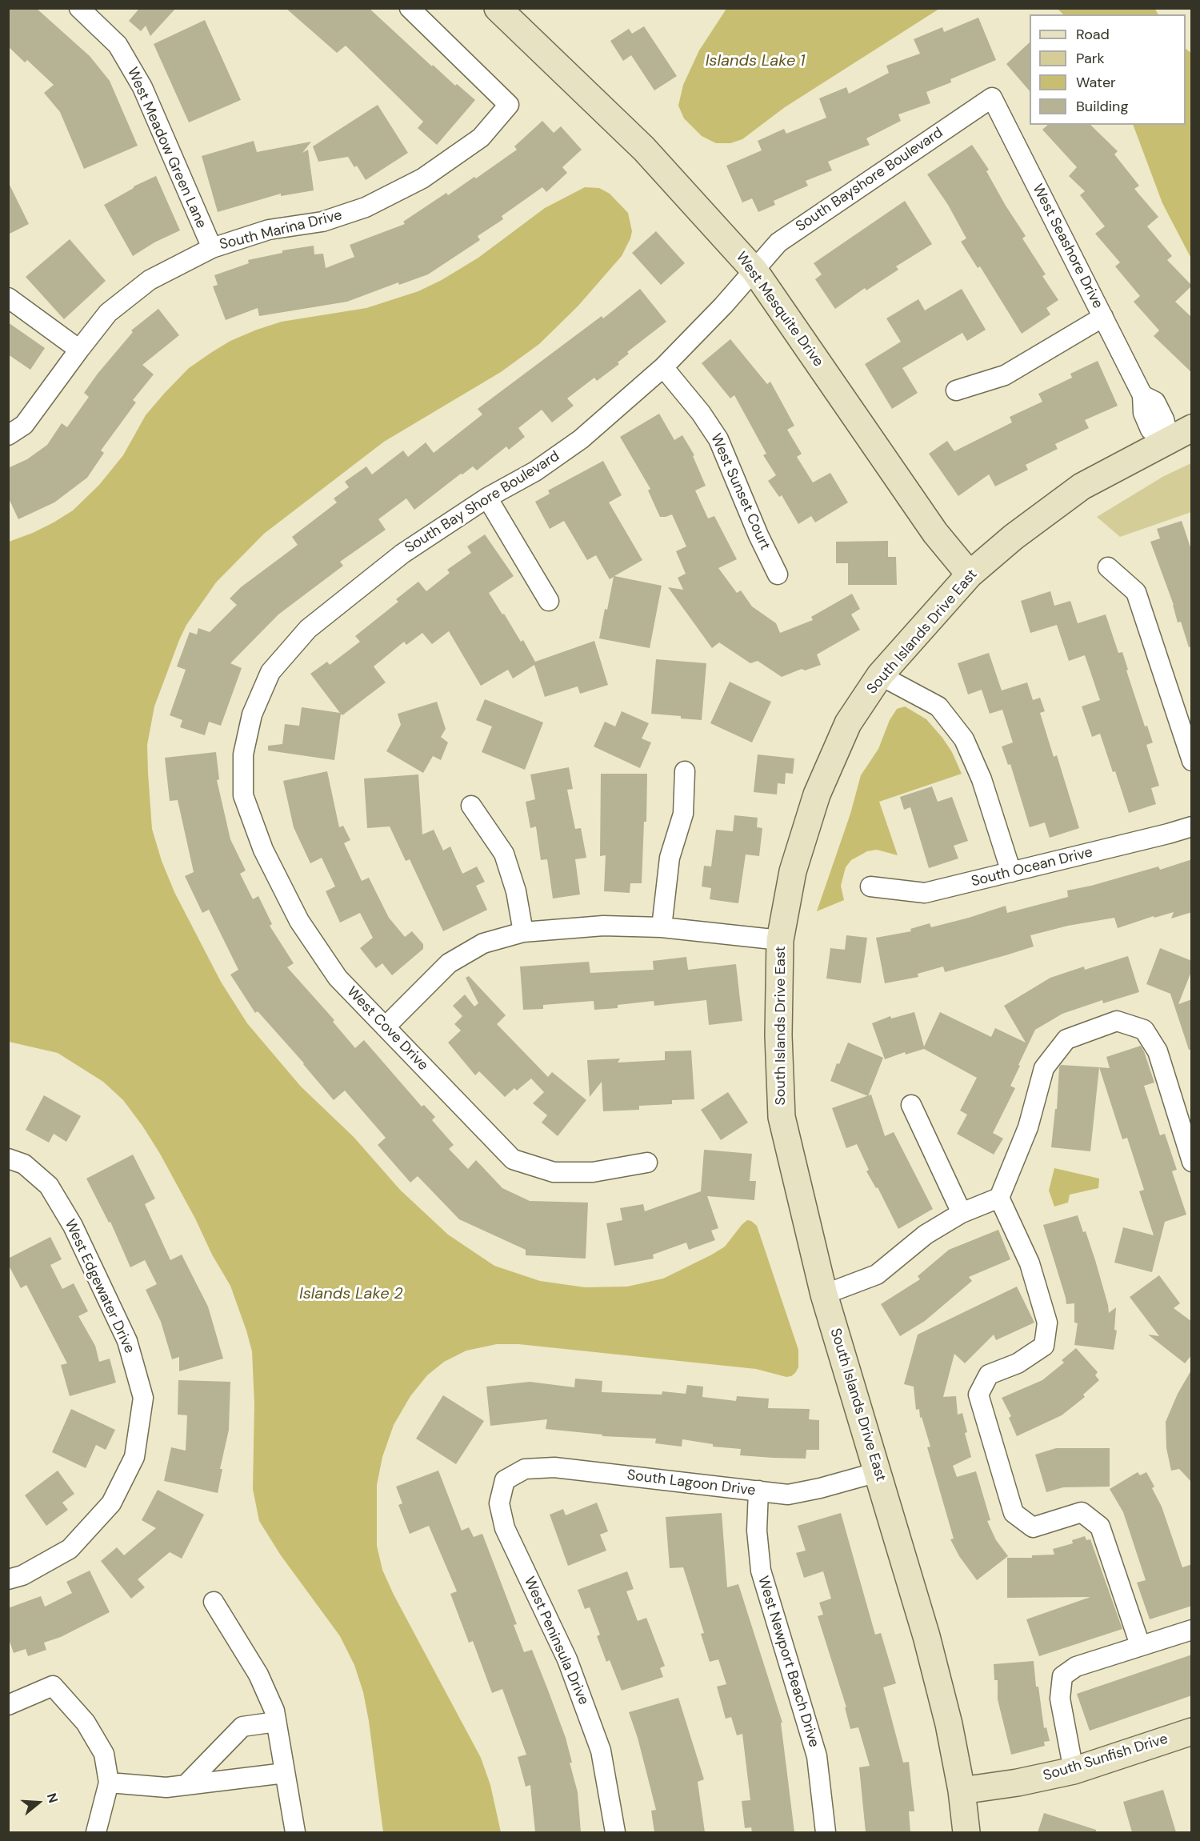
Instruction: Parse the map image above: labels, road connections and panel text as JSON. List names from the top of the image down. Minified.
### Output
{"streets":{"street":["West Meadow Green Lane","South Bayshore Boulevard","South Marina Drive","West Seashore Drive","West Mesquite Drive","West Sunset Court","South Bay Shore Boulevard","South Islands Drive East","South Ocean Drive","West Cove Drive","West Edgewater Drive","South Lagoon Drive","West Peninsula Drive","West Newport Beach Drive","South Sunfish Drive"]},"crossings":[["West Meadow Green Lane","South Marina Drive"],["South Bayshore Boulevard","West Seashore Drive"],["South Bayshore Boulevard","West Mesquite Drive"],["South Bayshore Boulevard","South Bay Shore Boulevard"],["West Seashore Drive","South Islands Drive East"],["West Mesquite Drive","South Bay Shore Boulevard"],["West Mesquite Drive","South Islands Drive East"],["West Sunset Court","South Bay Shore Boulevard"],["South Bay Shore Boulevard","West Cove Drive"],["South Islands Drive East","South Lagoon Drive"],["South Islands Drive East","South Sunfish Drive"],["South Lagoon Drive","West Peninsula Drive"],["South Lagoon Drive","West Newport Beach Drive"]],"water":["Islands Lake 1","Islands Lake 2"],"legend":["Road","Park","Water","Building"],"north":"right"}
